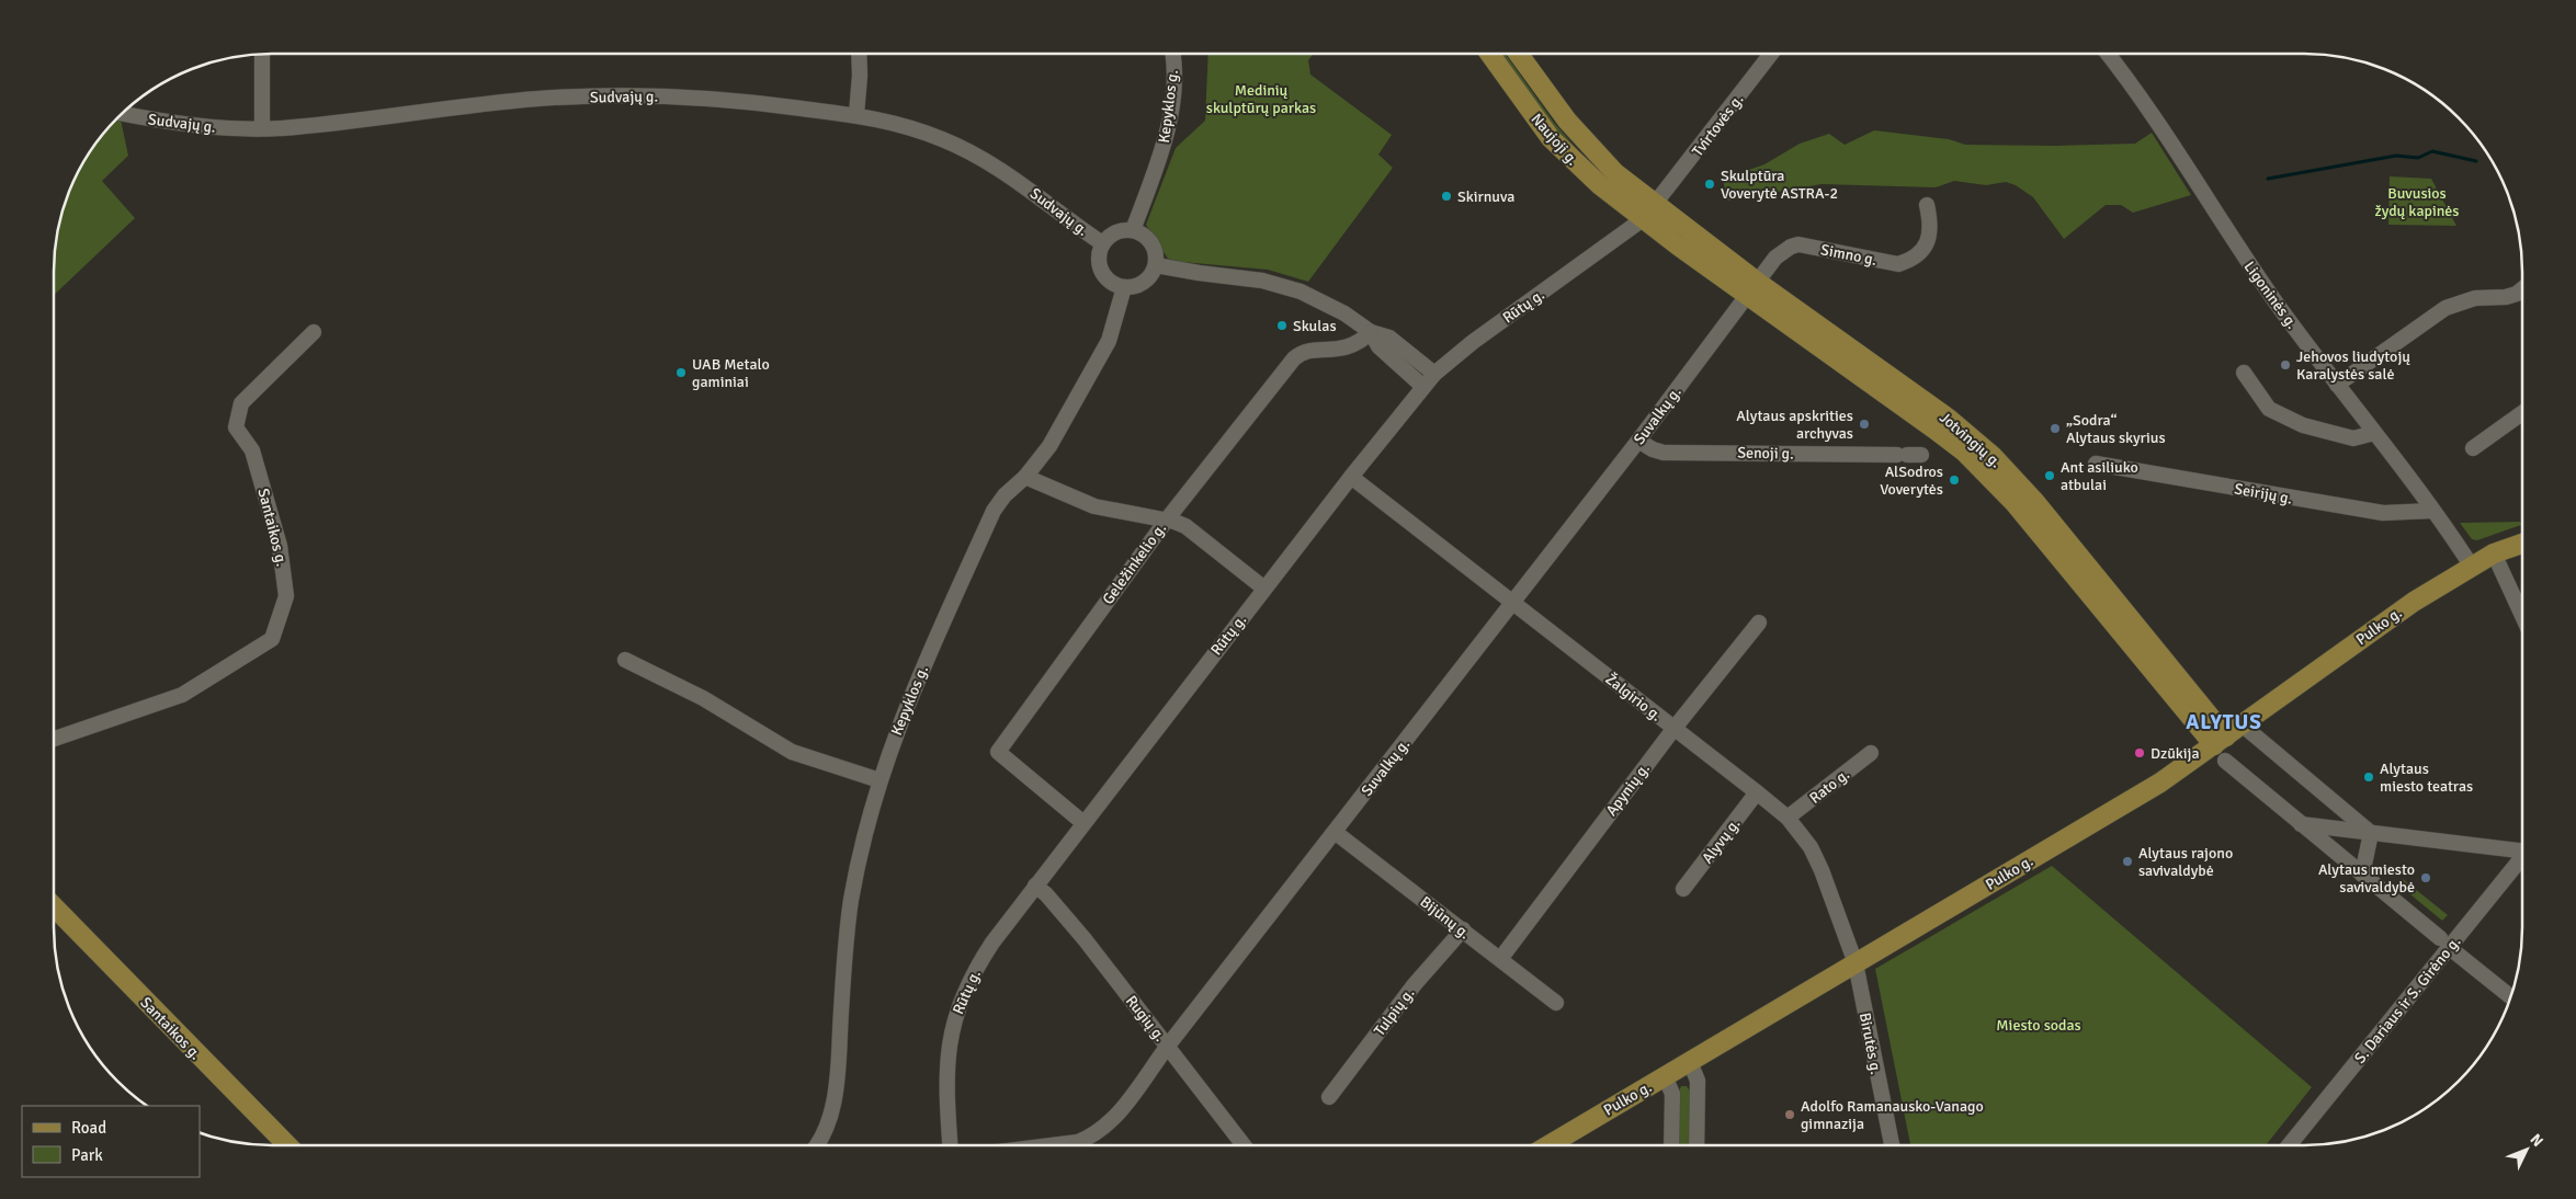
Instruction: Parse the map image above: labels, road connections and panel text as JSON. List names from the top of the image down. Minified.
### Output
{"streets":{"main road":["Naujoji g.","Jotvingių g.","Santaikos g.","Pulko g."],"street":["Sudvajų g.","Kepyklos g.","Tvirtovės g.","Simno g.","Ligoninės g.","Rūtų g.","Suvalkų g.","Senoji g.","Seirijų g.","Geležinkelio g.","Žalgirio g.","Rato g.","Apynių g.","Alyvų g.","Bijūnų g.","S. Dariaus ir S. Girėno g.","Tulpių g.","Rugių g.","Birutės g."]},"crossings":[["Sudvajų g.","Kepyklos g."],["Tvirtovės g.","Naujoji g."],["Tvirtovės g.","Rūtų g."],["Tvirtovės g.","Jotvingių g."],["Naujoji g.","Rūtų g."],["Naujoji g.","Jotvingių g."],["Simno g.","Suvalkų g."],["Simno g.","Jotvingių g."],["Ligoninės g.","Seirijų g."],["Ligoninės g.","Pulko g."],["Rūtų g.","Jotvingių g."],["Rūtų g.","Geležinkelio g."],["Rūtų g.","Žalgirio g."],["Rūtų g.","Rugių g."],["Suvalkų g.","Jotvingių g."],["Suvalkų g.","Senoji g."],["Suvalkų g.","Žalgirio g."],["Suvalkų g.","Bijūnų g."],["Suvalkų g.","Rugių g."],["Jotvingių g.","Pulko g."],["Pulko g.","Žalgirio g."],["Pulko g.","Birutės g."],["Žalgirio g.","Rato g."],["Žalgirio g.","Apynių g."],["Žalgirio g.","Alyvų g."],["Žalgirio g.","Birutės g."],["Apynių g.","Bijūnų g."],["Bijūnų g.","Tulpių g."]],"districts":["ALYTUS"],"parks":["Medinių skulptūrų parkas","Buvusios žydų kapinės","Miesto sodas"],"places":["Skulptūra Voverytė ASTRA-2","Skirnuva","Skulas","Jehovos liudytojų Karalystės salė","UAB Metalo gaminiai","Alytaus apskrities archyvas","„Sodra“ Alytaus skyrius","Ant asiliuko atbulai","AlSodros Voverytės","Dzūkija","Alytaus miesto teatras","Alytaus rajono savivaldybė","Alytaus miesto savivaldybė","Adolfo Ramanausko-Vanago gimnazija"],"legend":["Road","Park"],"north":"top right"}
